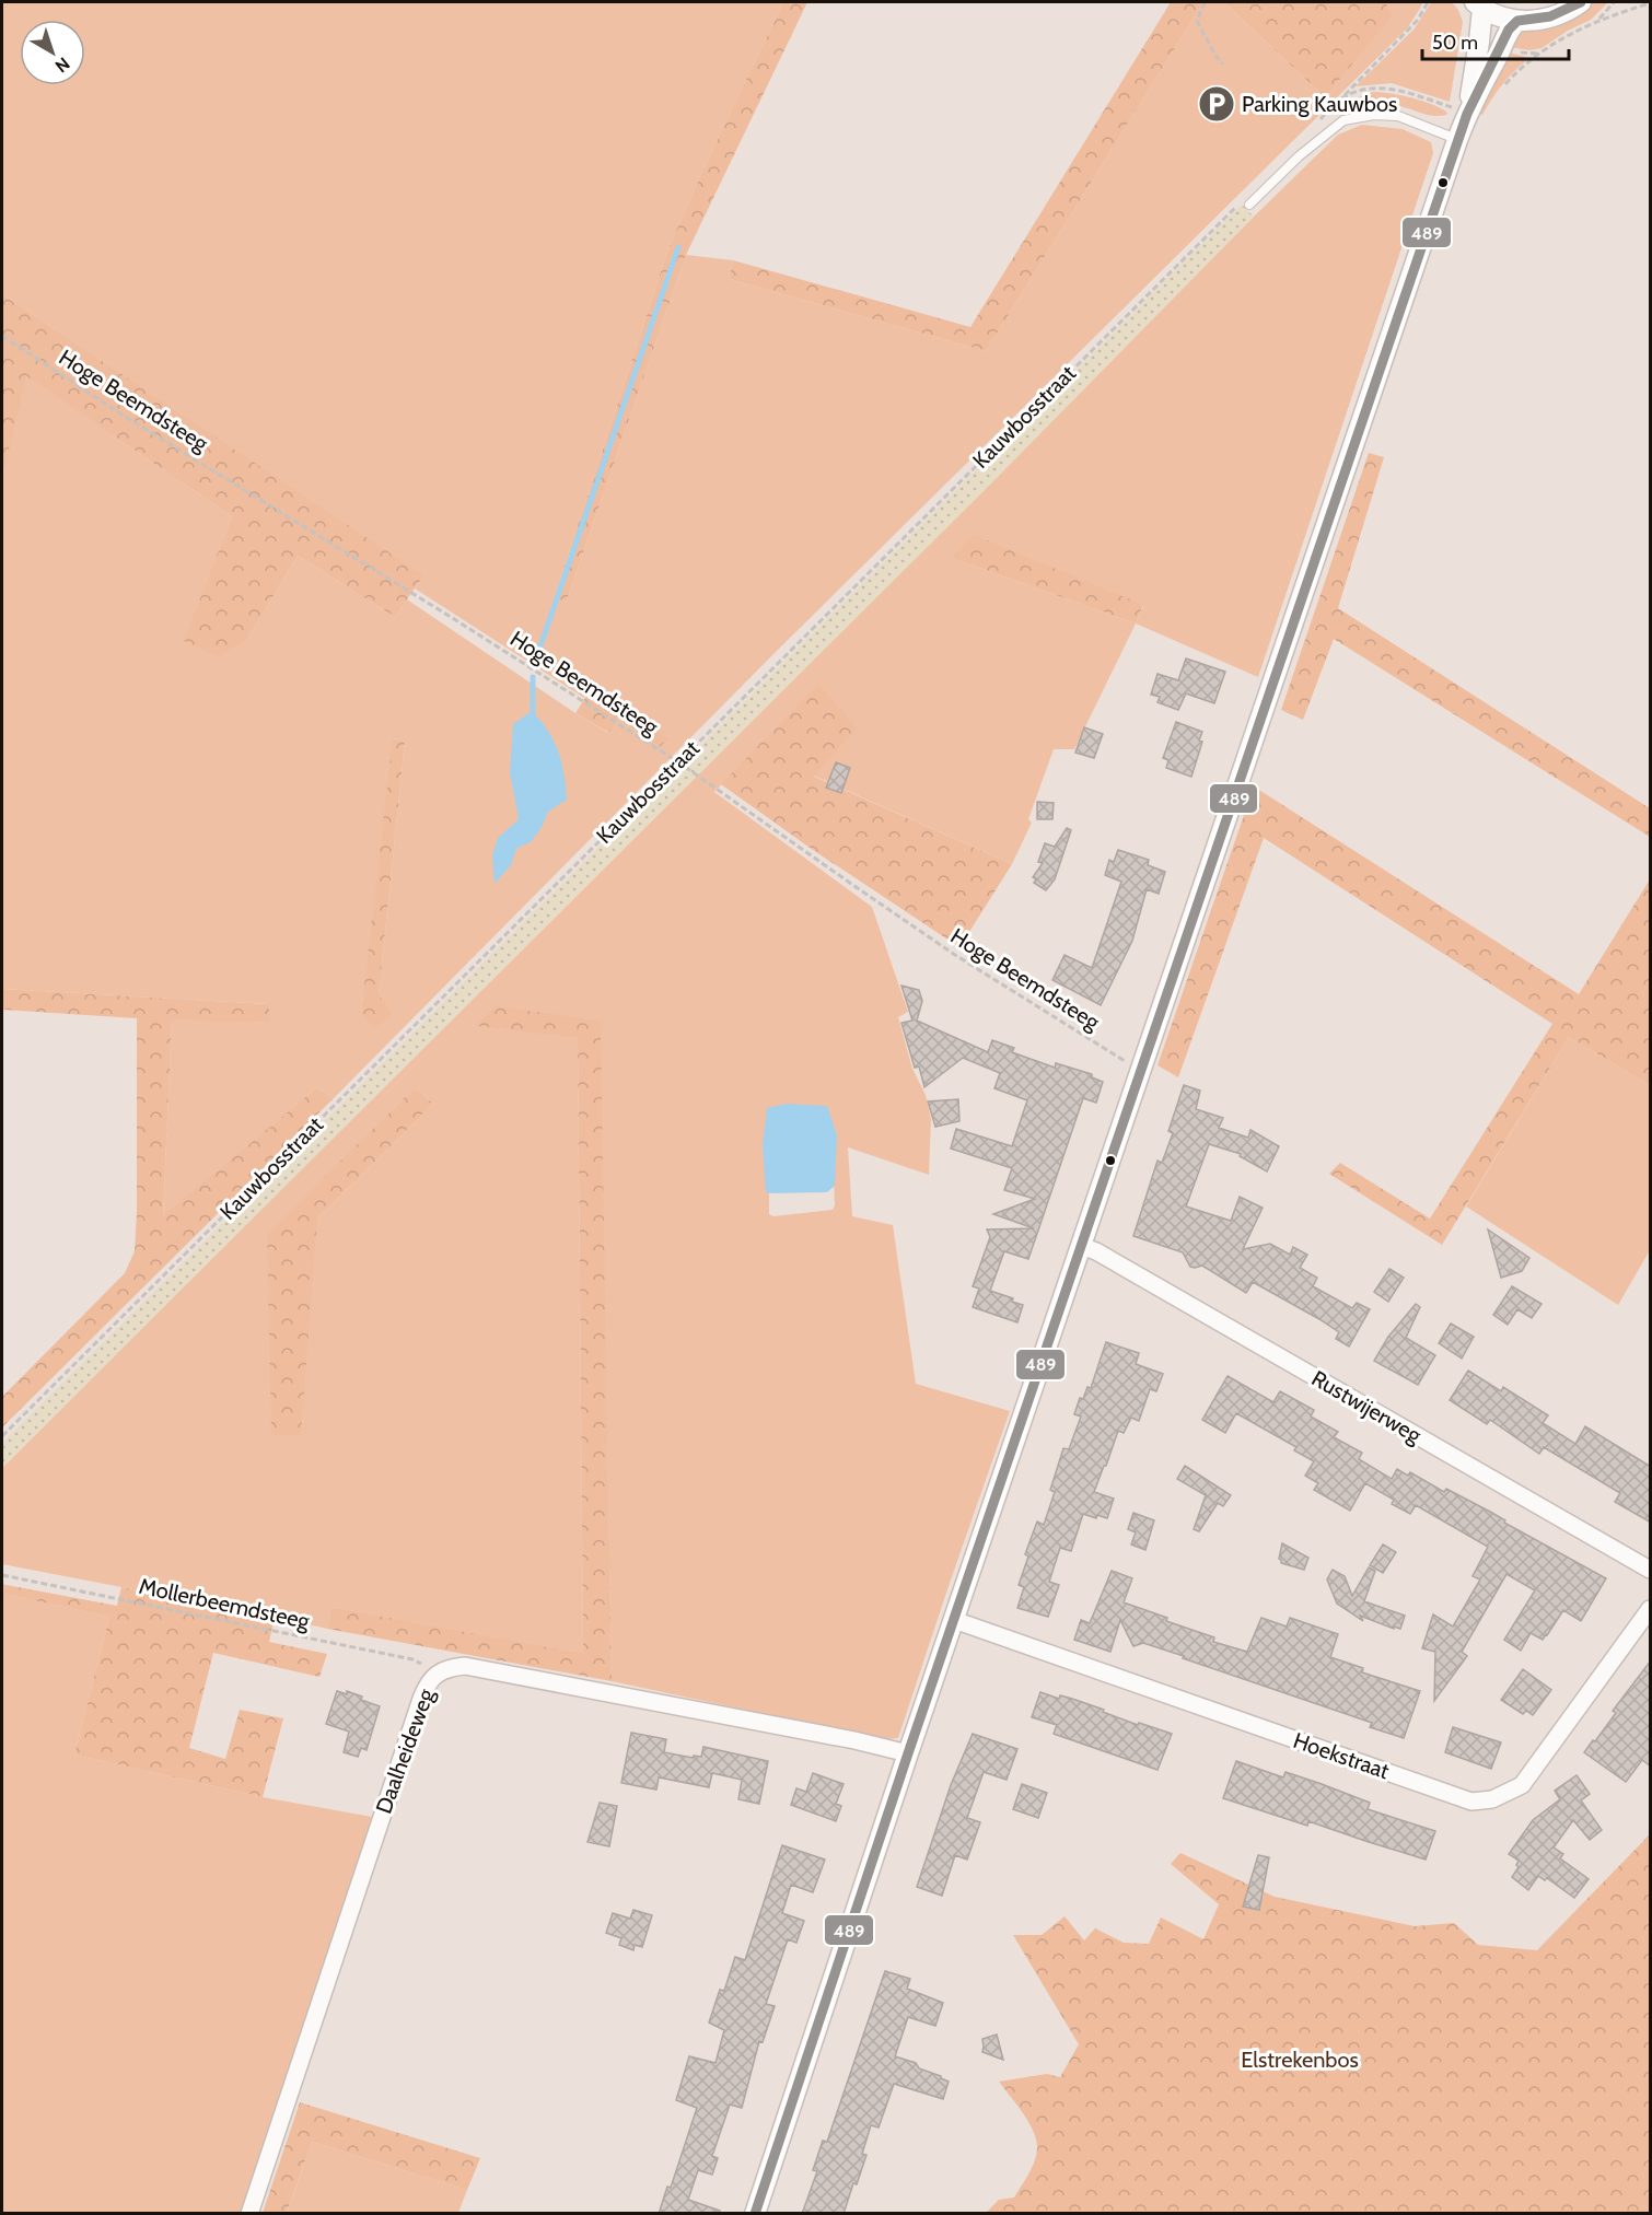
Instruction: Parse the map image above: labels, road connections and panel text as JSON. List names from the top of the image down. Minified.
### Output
{"streets":{"street":["Rustwijerweg","Daalheideweg","Hoekstraat"],"path":["Hoge Beemdsteeg","Kauwbosstraat","Mollerbeemdsteeg"]},"crossings":[["Hoge Beemdsteeg","Kauwbosstraat"],["Mollerbeemdsteeg","Daalheideweg"]],"parks":["Elstrekenbos"],"places":{"parking":["Parking Kauwbos"]},"lines":["transit line 489"],"scale_bar":"50 m","north":"bottom right"}
